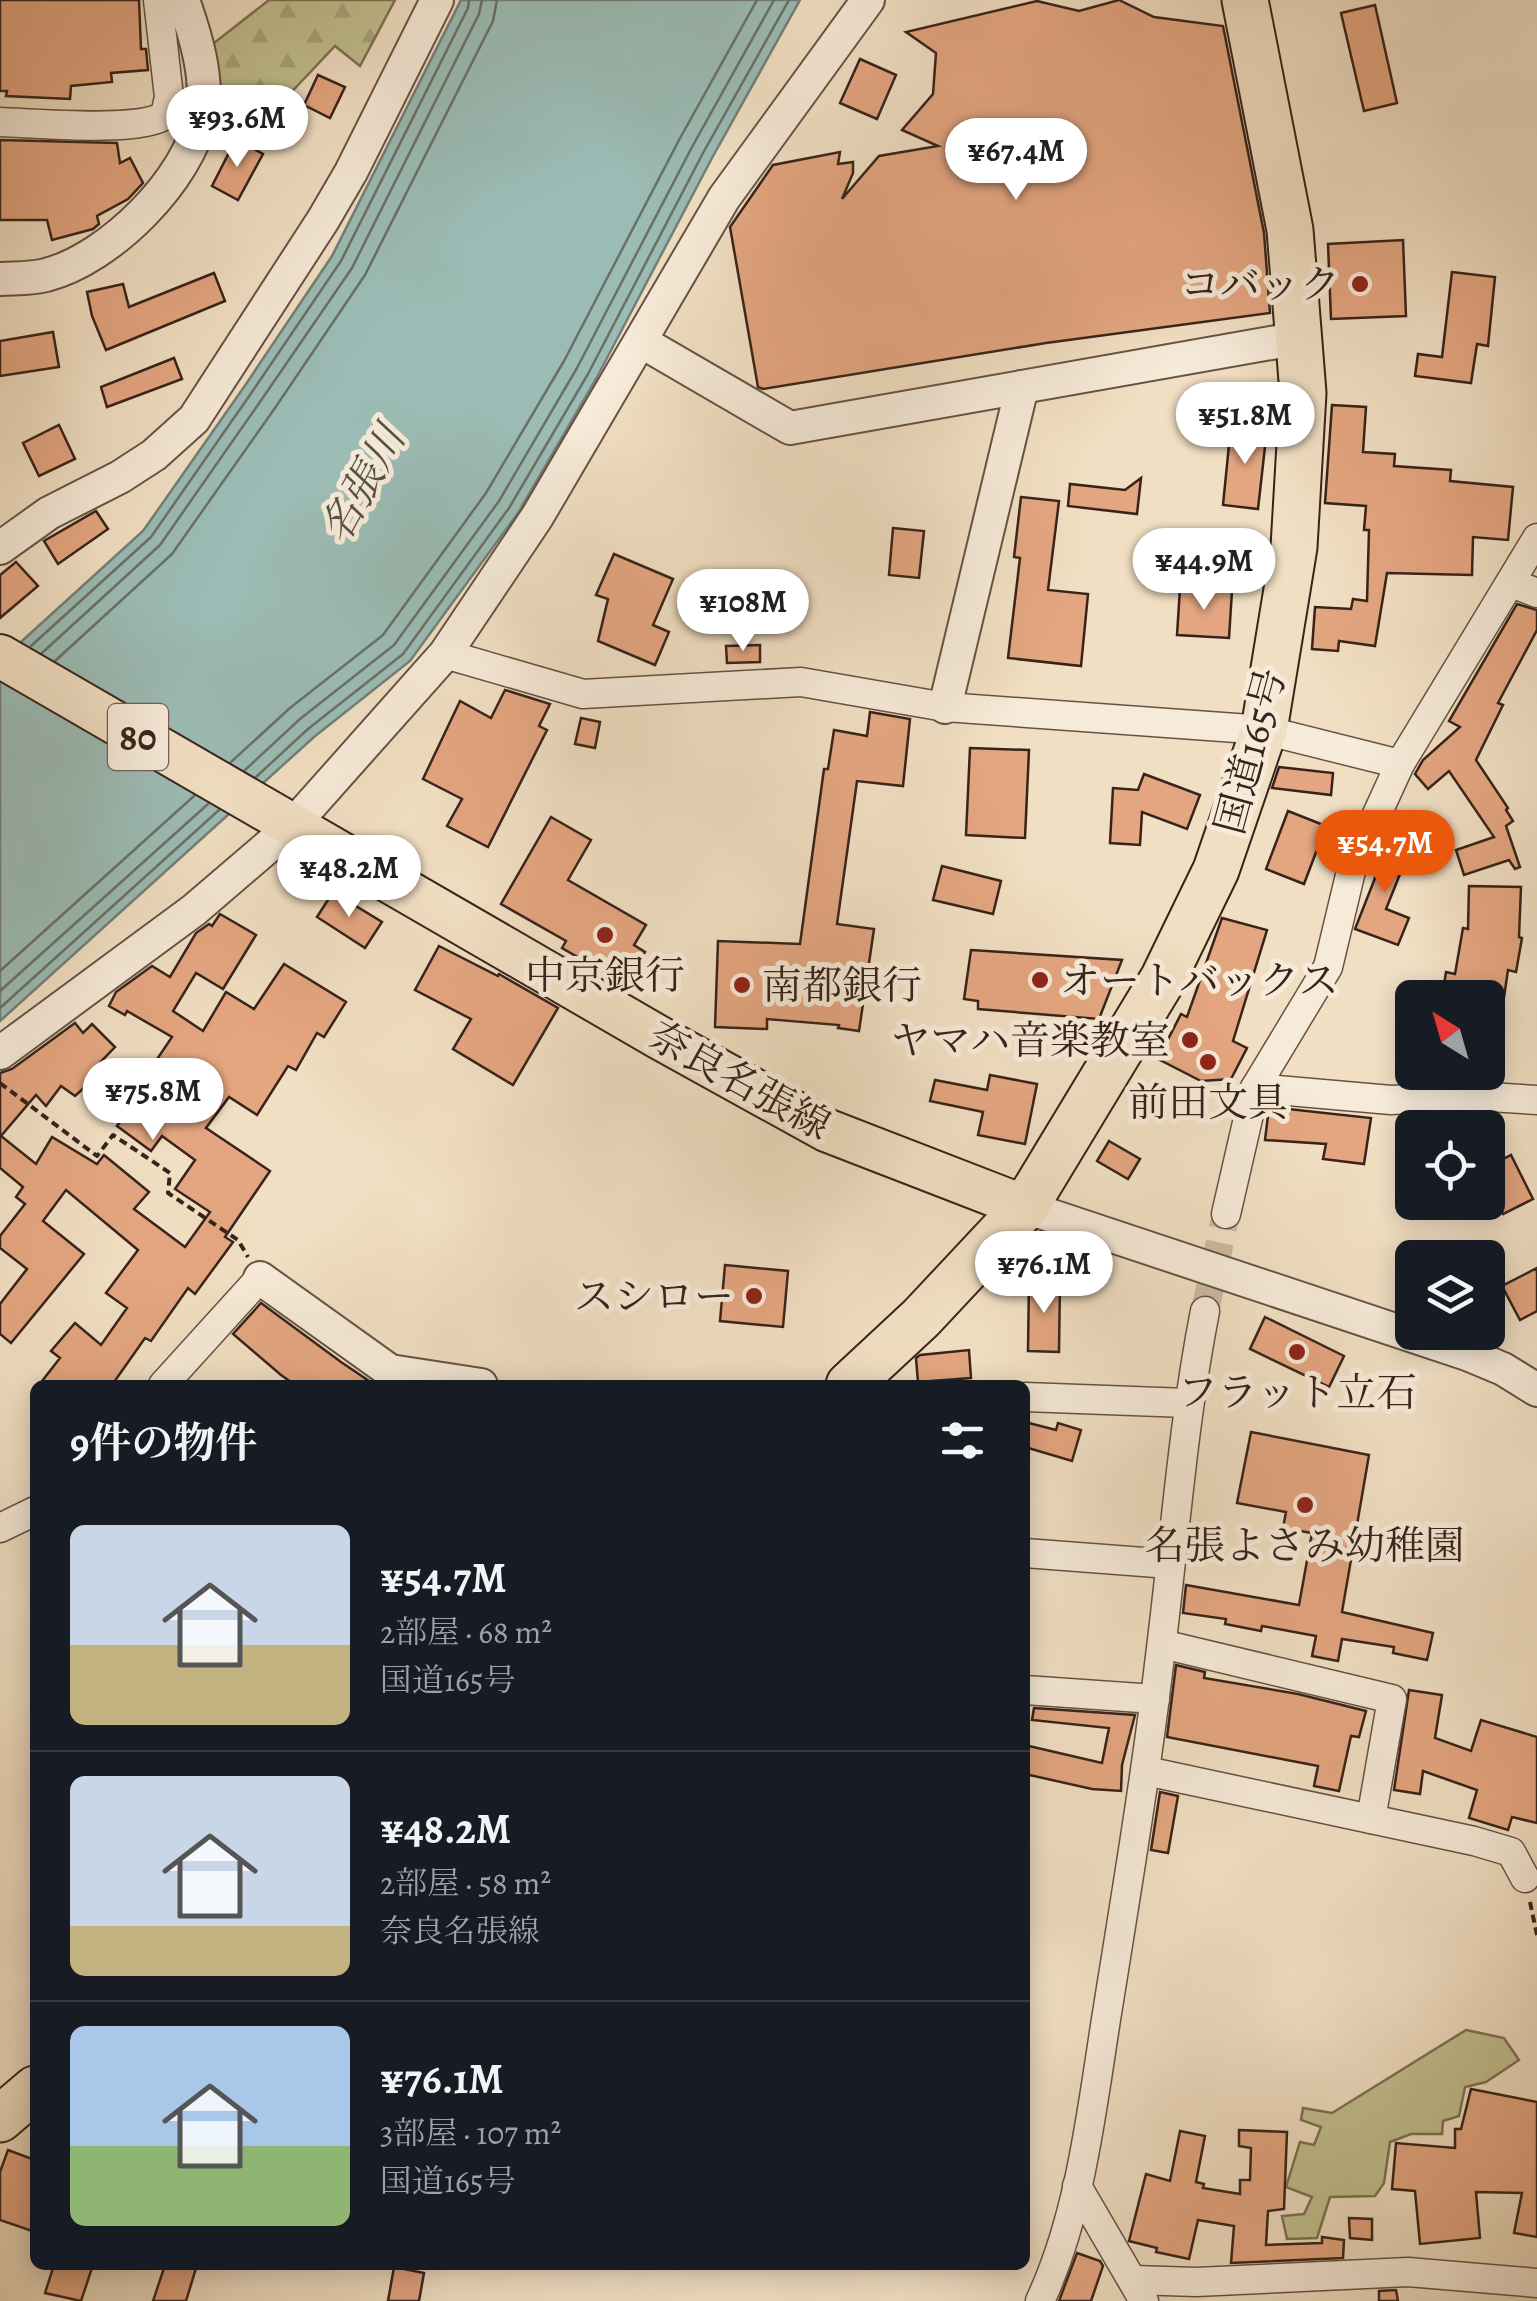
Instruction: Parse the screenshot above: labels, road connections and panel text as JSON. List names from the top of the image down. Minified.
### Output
{"streets":{"highway":["国道165号"],"main road":["80","奈良名張線"]},"crossings":[["国道165号","奈良名張線"]],"water":["名張川"],"places":["コバック","中京銀行","オートバックス","南都銀行","ヤマハ音楽教室","前田文具","スシロー","フラット立石","名張よさみ幼稚園"],"north":"top left","page":{"price":["¥93.6M","¥67.4M","¥51.8M","¥44.9M","¥108M","¥54.7M","¥48.2M","¥75.8M","¥76.1M"],"heading":"9件の物件","list":[{"name":"¥54.7M","note":"2部屋 · 68 m² · 国道165号"},{"name":"¥48.2M","note":"2部屋 · 58 m² · 奈良名張線"},{"name":"¥76.1M","note":"3部屋 · 107 m² · 国道165号"}]}}
